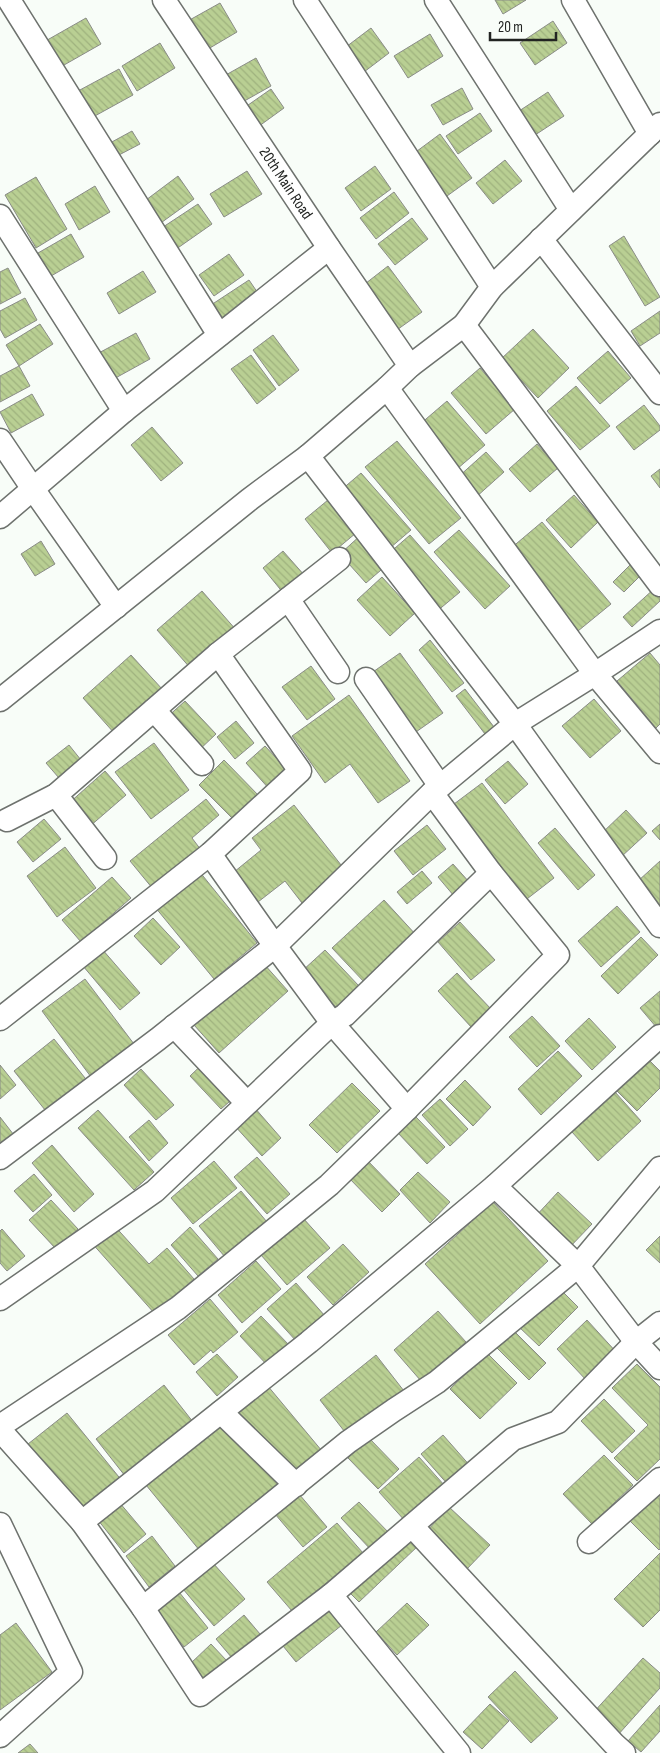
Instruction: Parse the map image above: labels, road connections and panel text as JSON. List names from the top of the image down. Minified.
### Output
{"streets":{"street":["20th Main Road"]},"scale_bar":"20 m"}
